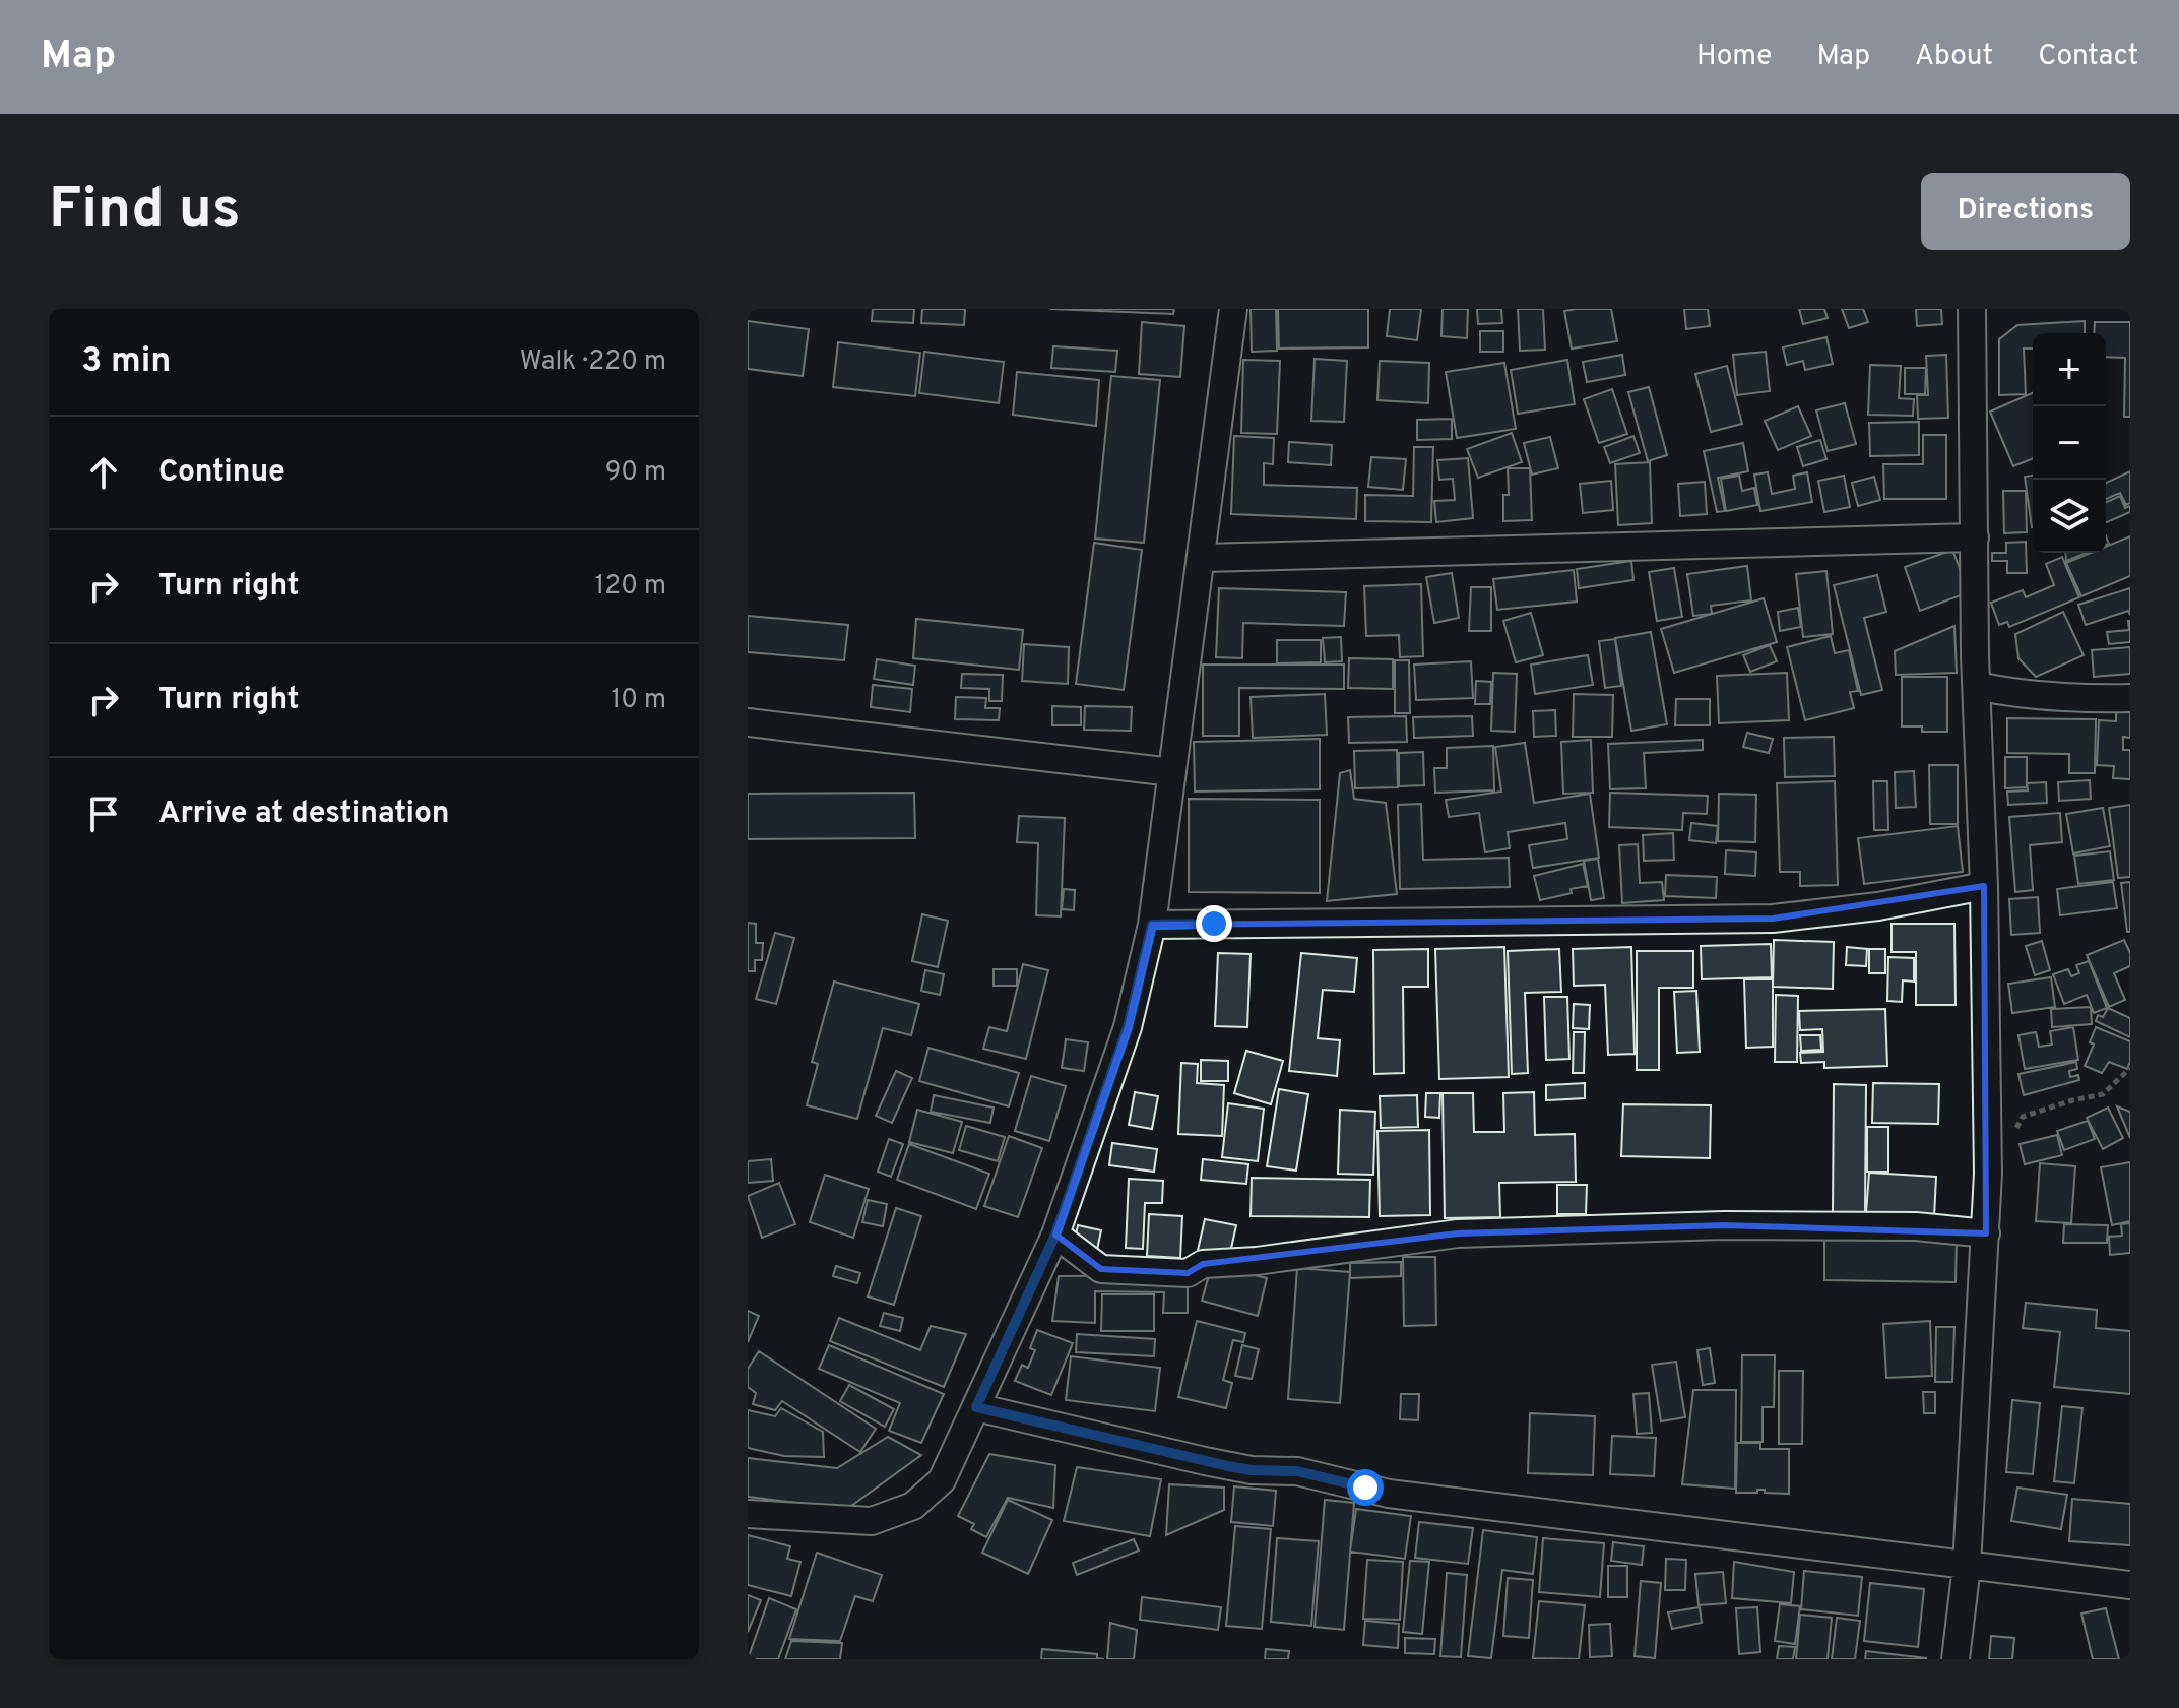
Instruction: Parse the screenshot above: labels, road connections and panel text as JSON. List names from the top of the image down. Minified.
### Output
{"page":{"header":"Map","nav":["Home","Map","About","Contact"],"buttons":"Directions","title":"Find us","heading":["3 min","Walk · 220 m"],"map_buttons":["+","−"],"list":[["Continue","90 m"],["Turn right","120 m"],["Turn right","10 m"],"Arrive at destination"]}}
